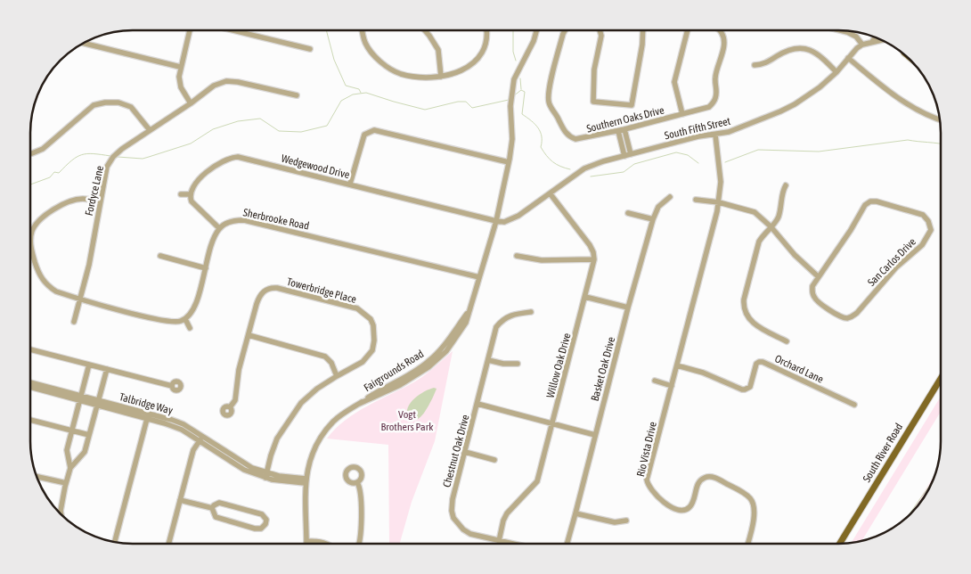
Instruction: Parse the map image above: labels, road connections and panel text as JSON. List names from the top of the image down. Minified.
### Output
{"streets":{"main road":["South River Road"],"street":["Southern Oaks Drive","South Fifth Street","Wedgewood Drive","Fordyce Lane","Sherbrooke Road","San Carlos Drive","Towerbridge Place","Willow Oak Drive","Basket Oak Drive","Orchard Lane","Fairgrounds Road","Talbridge Way","Rio Vista Drive","Chestnut Oak Drive"]},"crossings":[["South Fifth Street","Wedgewood Drive"],["South Fifth Street","Fairgrounds Road"],["South Fifth Street","Rio Vista Drive"],["Wedgewood Drive","Fairgrounds Road"],["Sherbrooke Road","Fairgrounds Road"],["Towerbridge Place","Talbridge Way"],["Willow Oak Drive","Chestnut Oak Drive"],["Orchard Lane","Rio Vista Drive"],["Fairgrounds Road","Talbridge Way"]],"parks":["Vogt Brothers Park"]}
